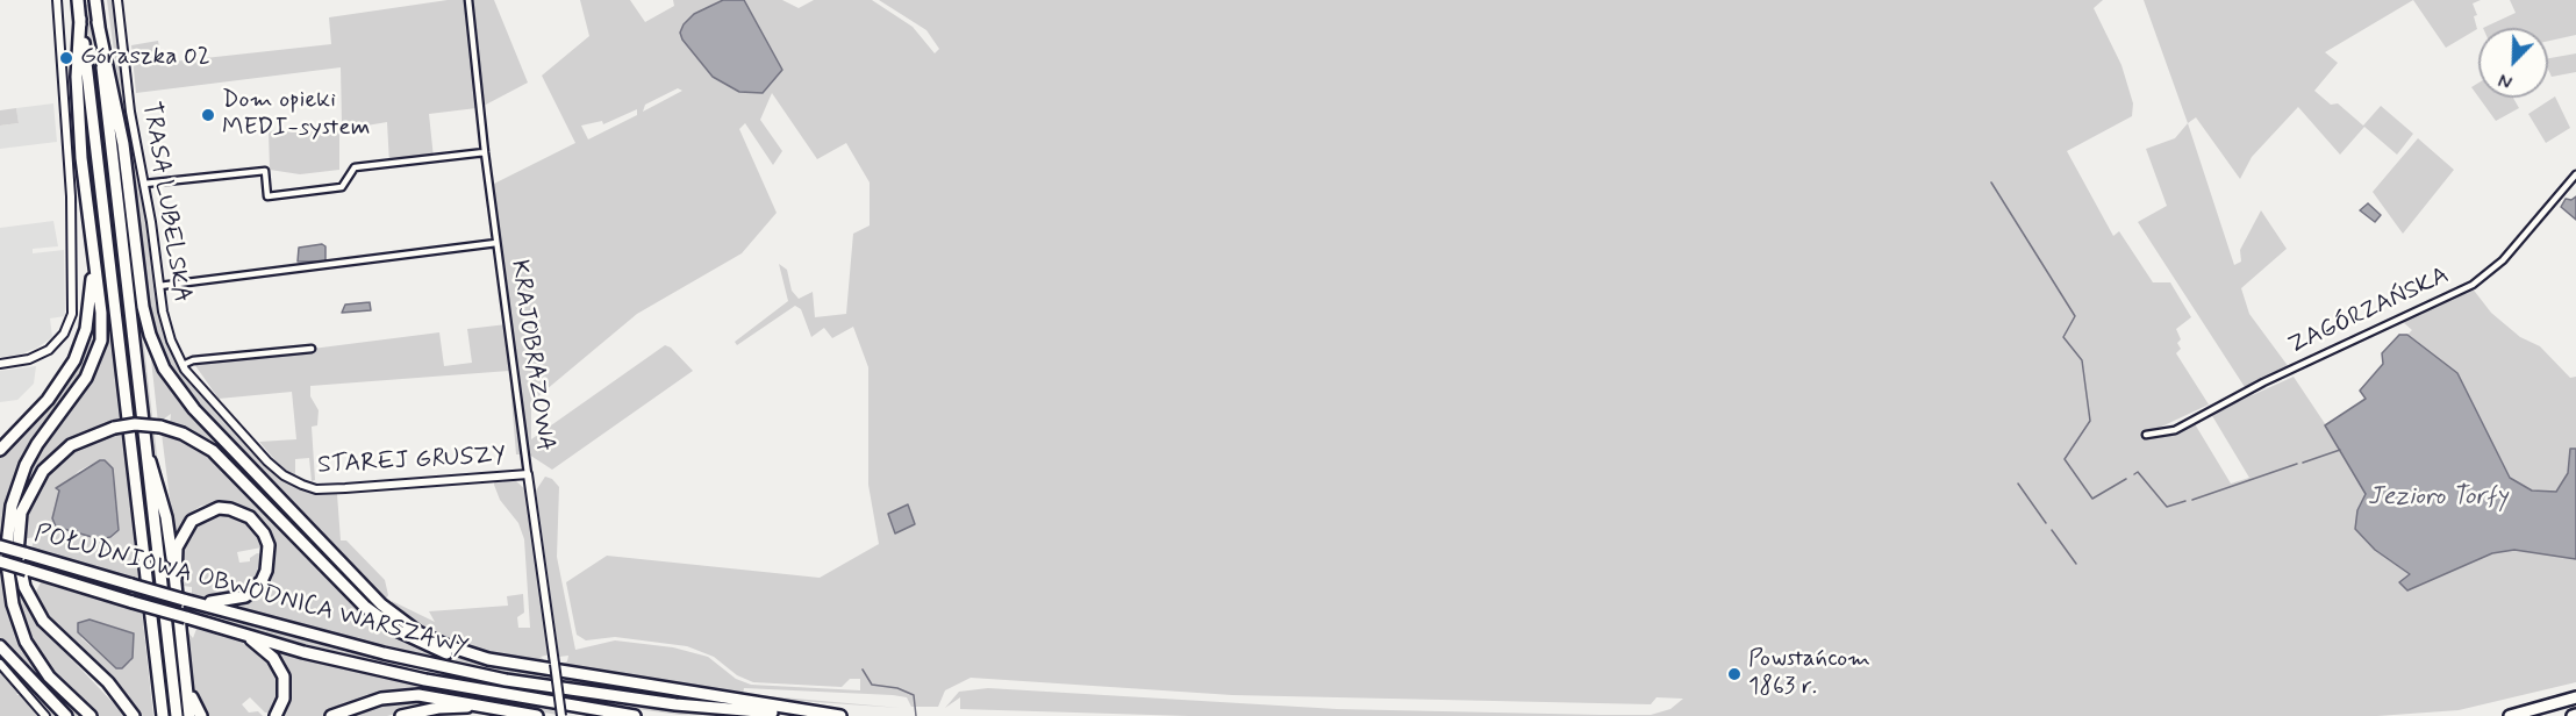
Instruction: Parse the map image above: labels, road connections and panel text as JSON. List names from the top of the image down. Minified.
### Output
{"streets":{"highway":["POŁUDNIOWA OBWODNICA WARSZAWY"],"street":["TRASA LUBELSKA","ZAGÓRZAŃSKA","KRAJOBRAZOWA","STAREJ GRUSZY"]},"crossings":[["TRASA LUBELSKA","STAREJ GRUSZY"],["KRAJOBRAZOWA","STAREJ GRUSZY"]],"water":["Jezioro Torfy"],"places":["Góraszka 02","Dom opieki MEDI-system","Powstańcom 1863 r."],"north":"bottom left"}
